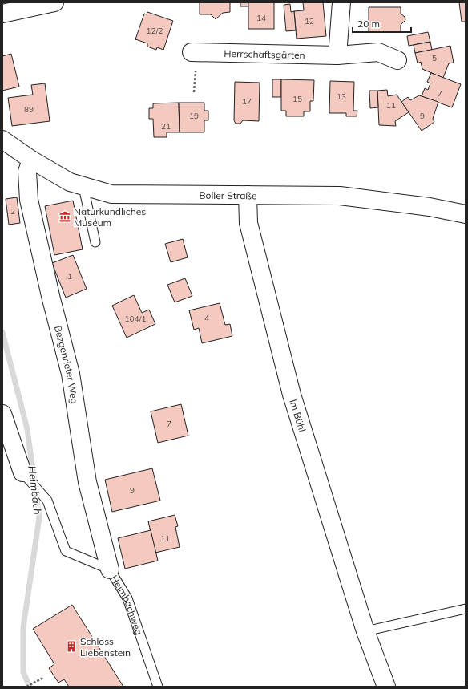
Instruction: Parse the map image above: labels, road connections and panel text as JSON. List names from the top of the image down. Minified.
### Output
{"streets":{"street":["Herrschaftsgärten","Boller Straße","Bezgenrieter Weg","Im Bühl","Heimbachweg"]},"crossings":[["Boller Straße","Bezgenrieter Weg"],["Boller Straße","Im Bühl"],["Bezgenrieter Weg","Heimbachweg"]],"water":["Heimbach"],"places":{"museum":["Naturkundliches Museum"],"building":["Schloss Liebenstein"]},"house_numbers":["14","12","12/2","5","7","13","15","17","11","89","19","9","21","2","1","4","104/1","7","9","11"],"scale_bar":"20 m"}
